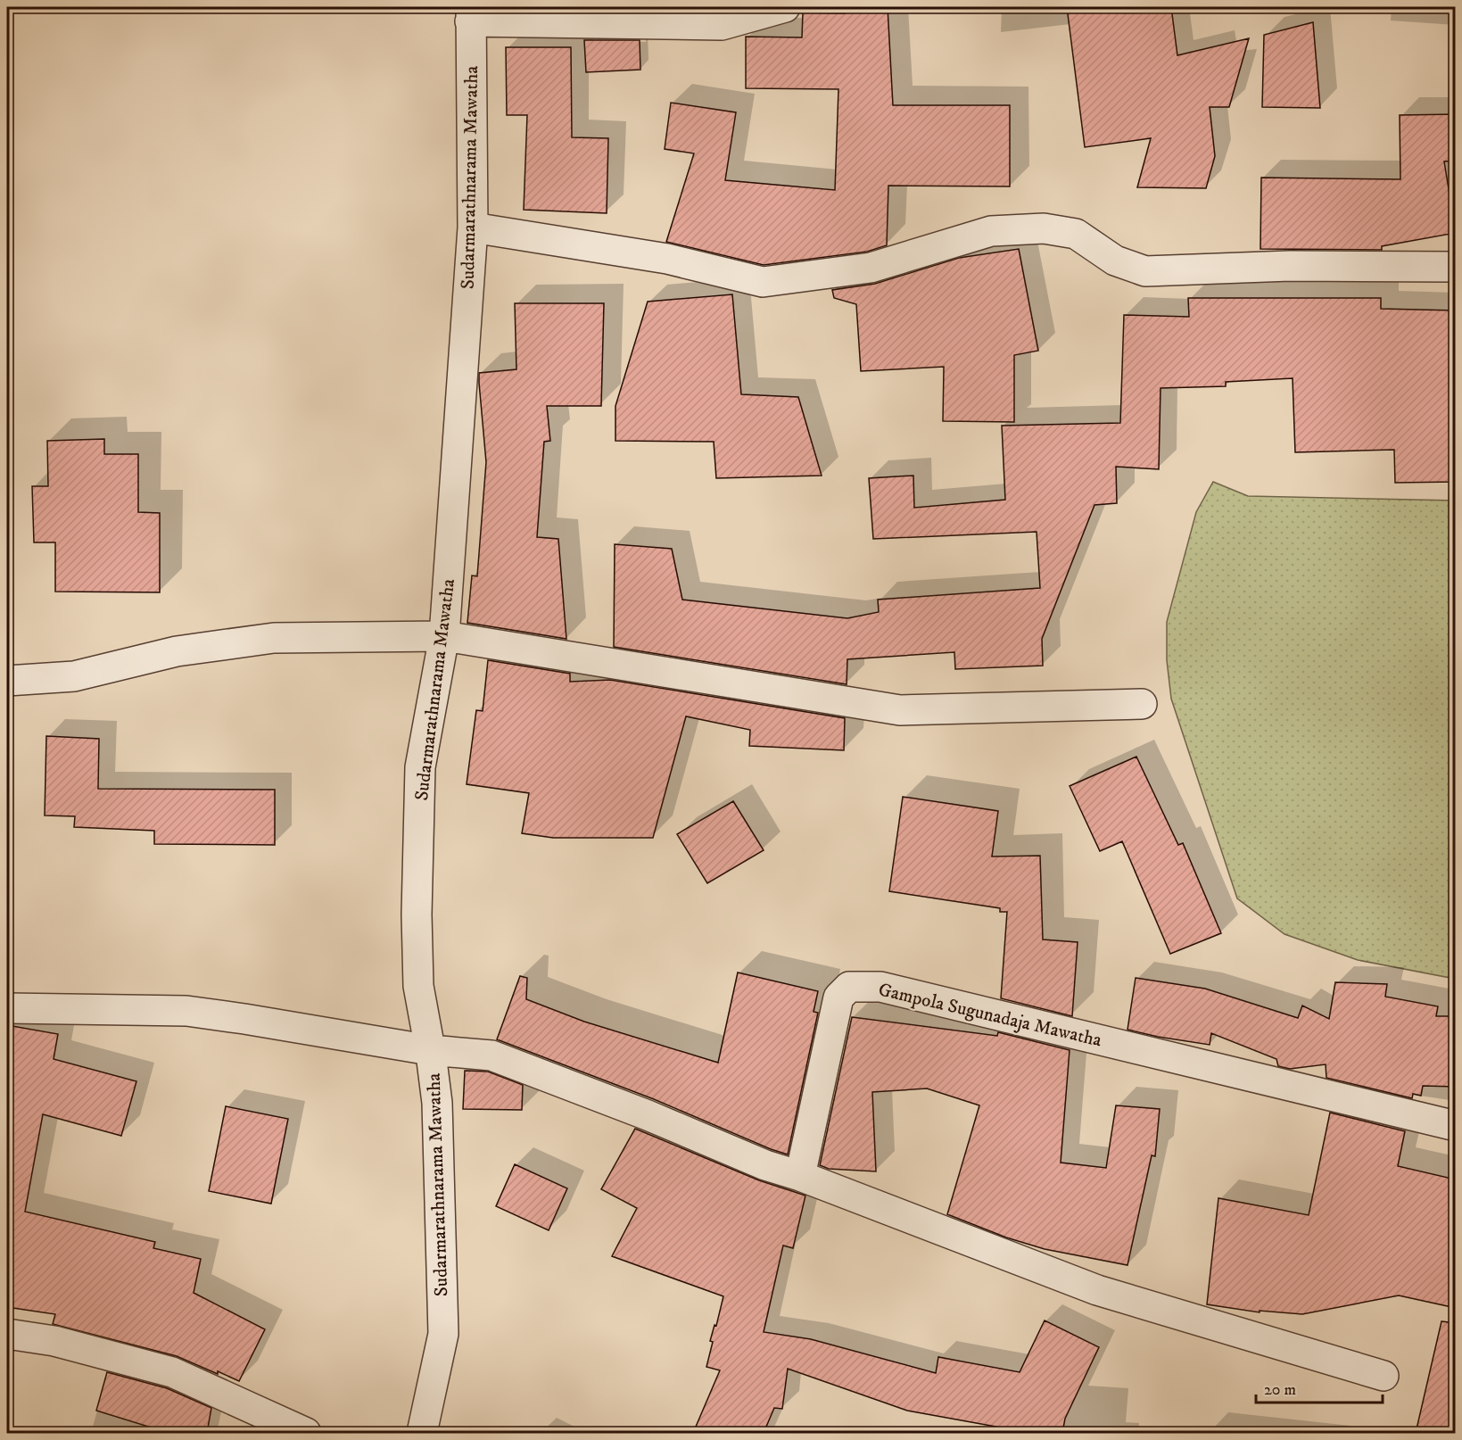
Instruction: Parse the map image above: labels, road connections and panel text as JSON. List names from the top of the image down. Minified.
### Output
{"streets":{"street":["Sudarmarathnarama Mawatha","Gampola Sugunadaja Mawatha"]},"scale_bar":"20 m"}
